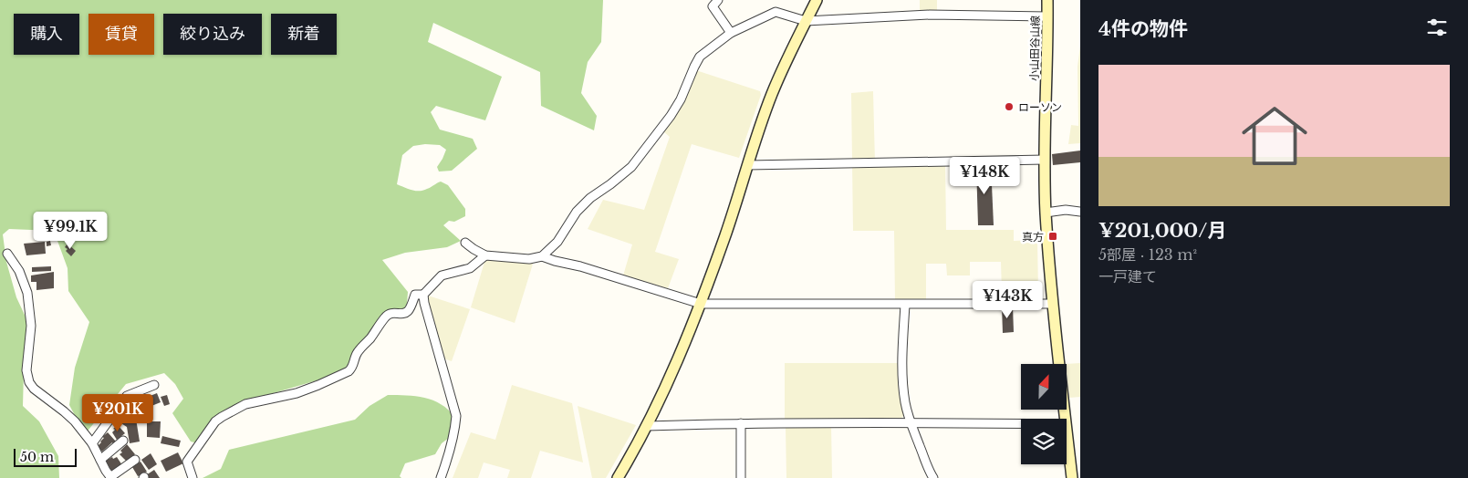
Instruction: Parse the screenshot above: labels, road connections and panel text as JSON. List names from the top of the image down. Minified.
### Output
{"streets":{"street":["小山田谷山線"]},"places":{"other":["ローソン"],"transit":["真方"]},"scale_bar":"50 m","north":"top","page":{"heading":"4件の物件","chip":["購入","賃貸","絞り込み","新着"],"list":[{"name":"¥201,000/月","note":"5部屋 · 123 m² · 一戸建て"}],"price":["¥148K","¥99.1K","¥143K","¥201K"],"scale":"50 m"}}
